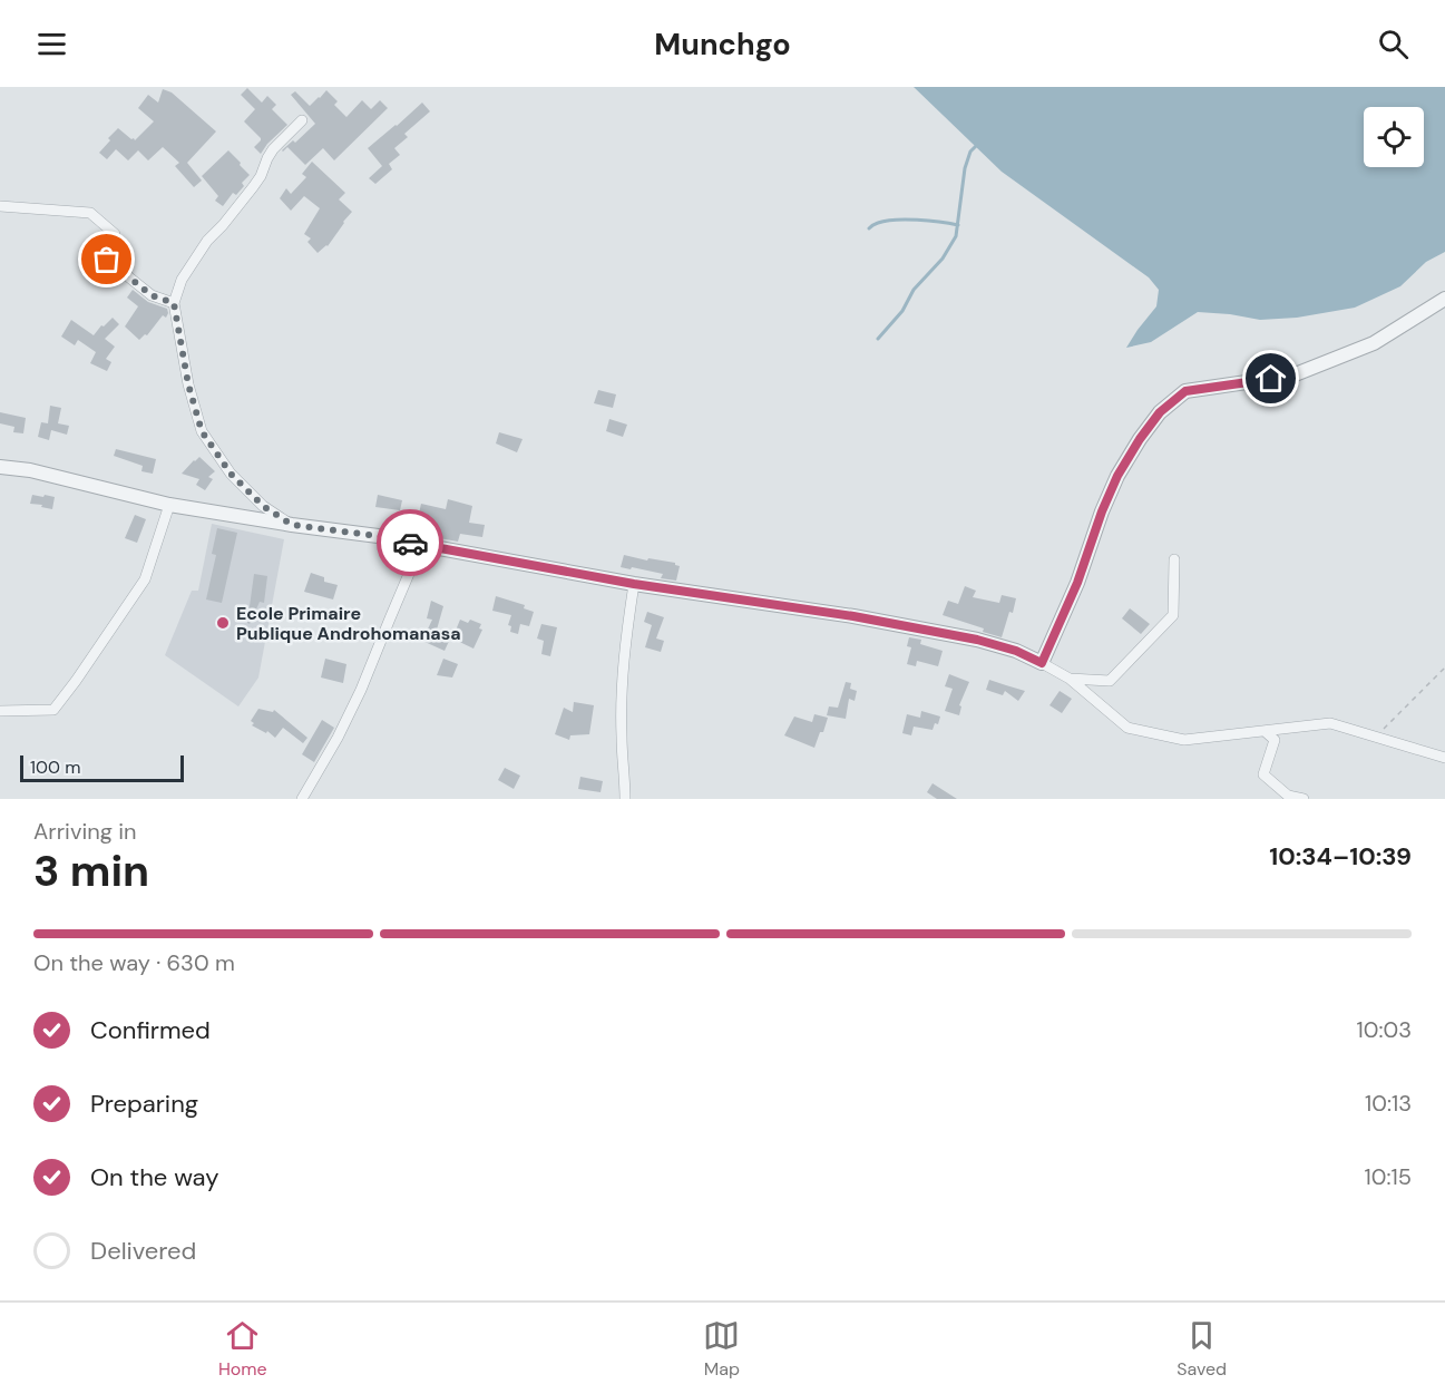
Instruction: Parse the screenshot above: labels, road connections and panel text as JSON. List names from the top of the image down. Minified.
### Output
{"places":["Ecole Primaire Publique Androhomanasa"],"scale_bar":"100 m","page":{"header":"Munchgo","scale":"100 m","heading":["3 min","Arriving in","10:34–10:39"],"bar":"On the way · 630 m","list":[["Confirmed","10:03"],["Preparing","10:13"],["On the way","10:15"],"Delivered"],"tabs":["Home","Map","Saved"]}}
